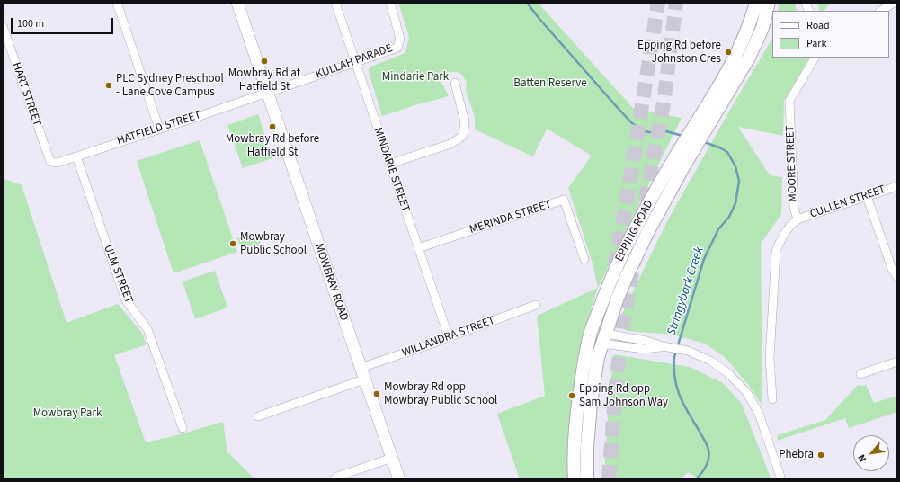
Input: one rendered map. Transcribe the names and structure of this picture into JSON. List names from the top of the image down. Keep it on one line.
{"streets":{"main road":["EPPING ROAD","MOWBRAY ROAD"],"street":["KULLAH PARADE","HART STREET","HATFIELD STREET","MOORE STREET","MINDARIE STREET","CULLEN STREET","MERINDA STREET","ULM STREET","WILLANDRA STREET"]},"crossings":[["KULLAH PARADE","HATFIELD STREET"],["KULLAH PARADE","MINDARIE STREET"],["KULLAH PARADE","MOWBRAY ROAD"],["HART STREET","HATFIELD STREET"],["HATFIELD STREET","ULM STREET"],["HATFIELD STREET","MOWBRAY ROAD"],["MOORE STREET","CULLEN STREET"],["MINDARIE STREET","MERINDA STREET"],["MINDARIE STREET","WILLANDRA STREET"],["MOWBRAY ROAD","WILLANDRA STREET"]],"water":["Stringybark Creek"],"parks":["Mindarie Park","Batten Reserve","Mowbray Park"],"places":["Epping Rd before Johnston Cres","Mowbray Rd at Hatfield St","PLC Sydney Preschool - Lane Cove Campus","Mowbray Rd before Hatfield St","Mowbray Public School","Mowbray Rd opp Mowbray Public School","Epping Rd opp Sam Johnson Way","Phebra"],"legend":["Road","Park"],"scale_bar":"100 m","north":"bottom left"}
